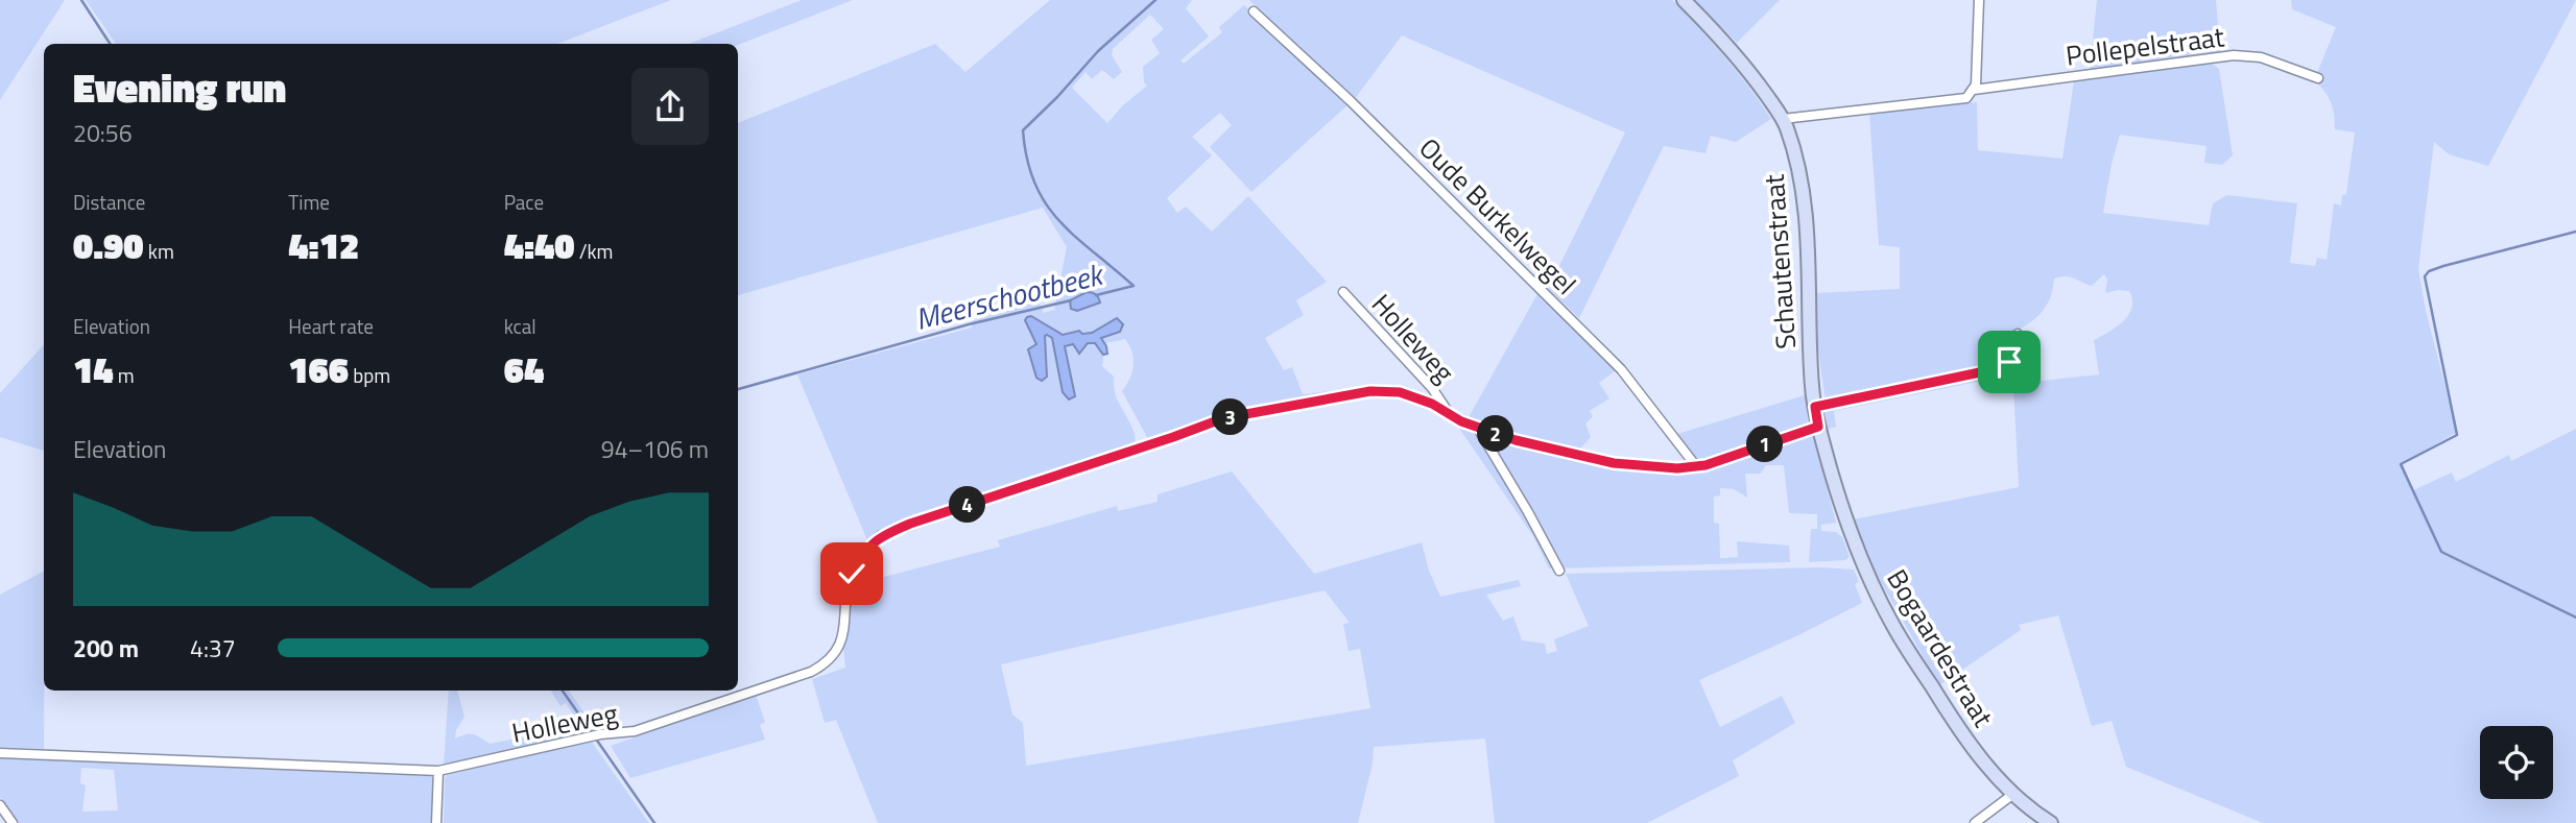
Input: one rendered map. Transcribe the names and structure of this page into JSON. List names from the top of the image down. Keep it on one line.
{"streets":{"street":["Pollepelstraat","Oude Burkelwegel","Schautenstraat","Holleweg","Bogaardestraat"]},"crossings":[["Pollepelstraat","Schautenstraat"],["Oude Burkelwegel","Holleweg"],["Schautenstraat","Holleweg"],["Schautenstraat","Bogaardestraat"],["Holleweg","Bogaardestraat"]],"water":["Meerschootbeek"],"page":{"heading":["Evening run","20:56"],"stats":[["Distance","0.90 km"],["Time","4:12"],["Pace","4:40 /km"],["Elevation","14 m"],["Heart rate","166 bpm"],["kcal","64"]],"pins":["3","2","1","4"],"chart":["Elevation","94–106 m"],"list":[{"name":"200 m","note":"4:37"}]}}
